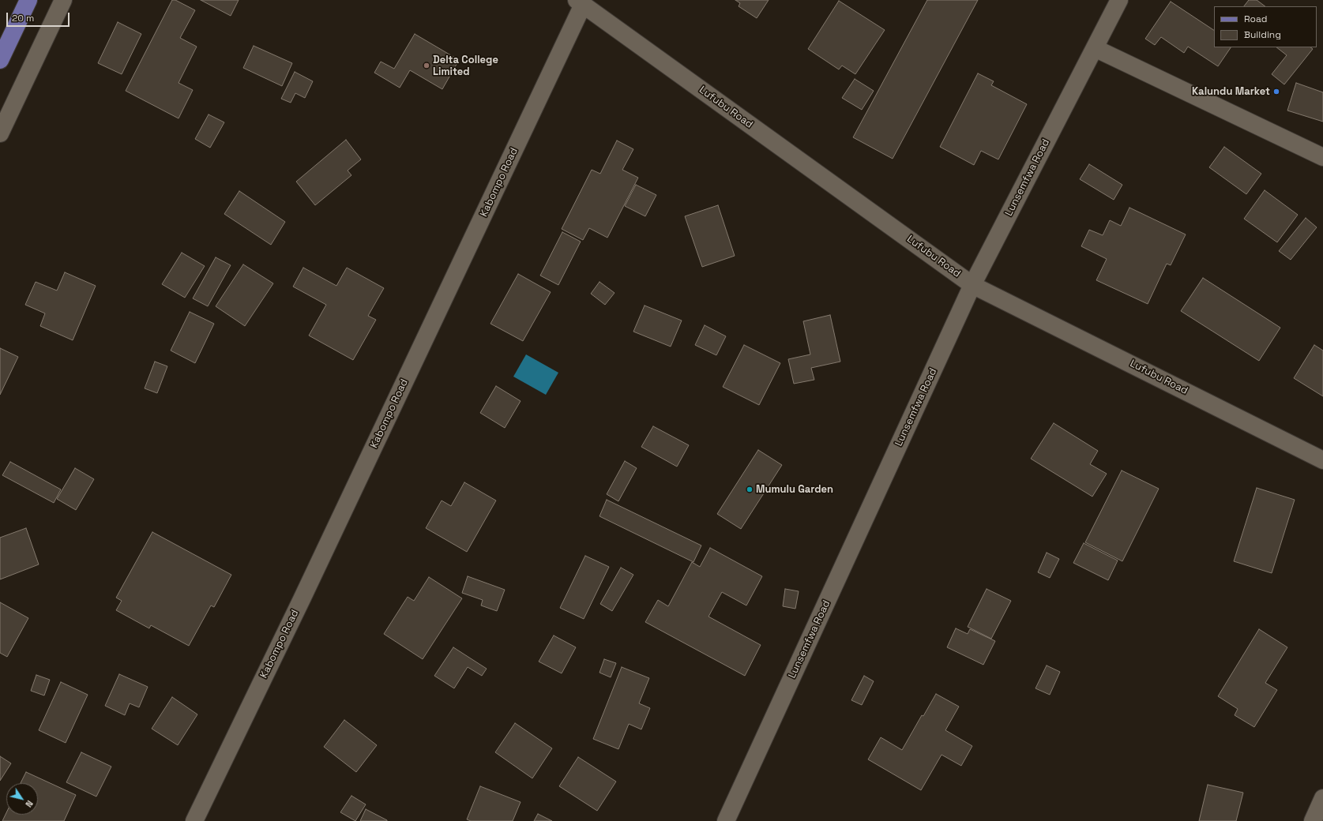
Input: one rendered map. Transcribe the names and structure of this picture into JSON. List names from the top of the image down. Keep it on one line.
{"streets":{"street":["Lufubu Road","Lunsemfwa Road","Kabompo Road"]},"crossings":[["Lufubu Road","Lunsemfwa Road"],["Lufubu Road","Kabompo Road"]],"places":["Delta College Limited","Kalundu Market","Mumulu Garden"],"legend":["Road","Building"],"scale_bar":"20 m","north":"bottom right"}
